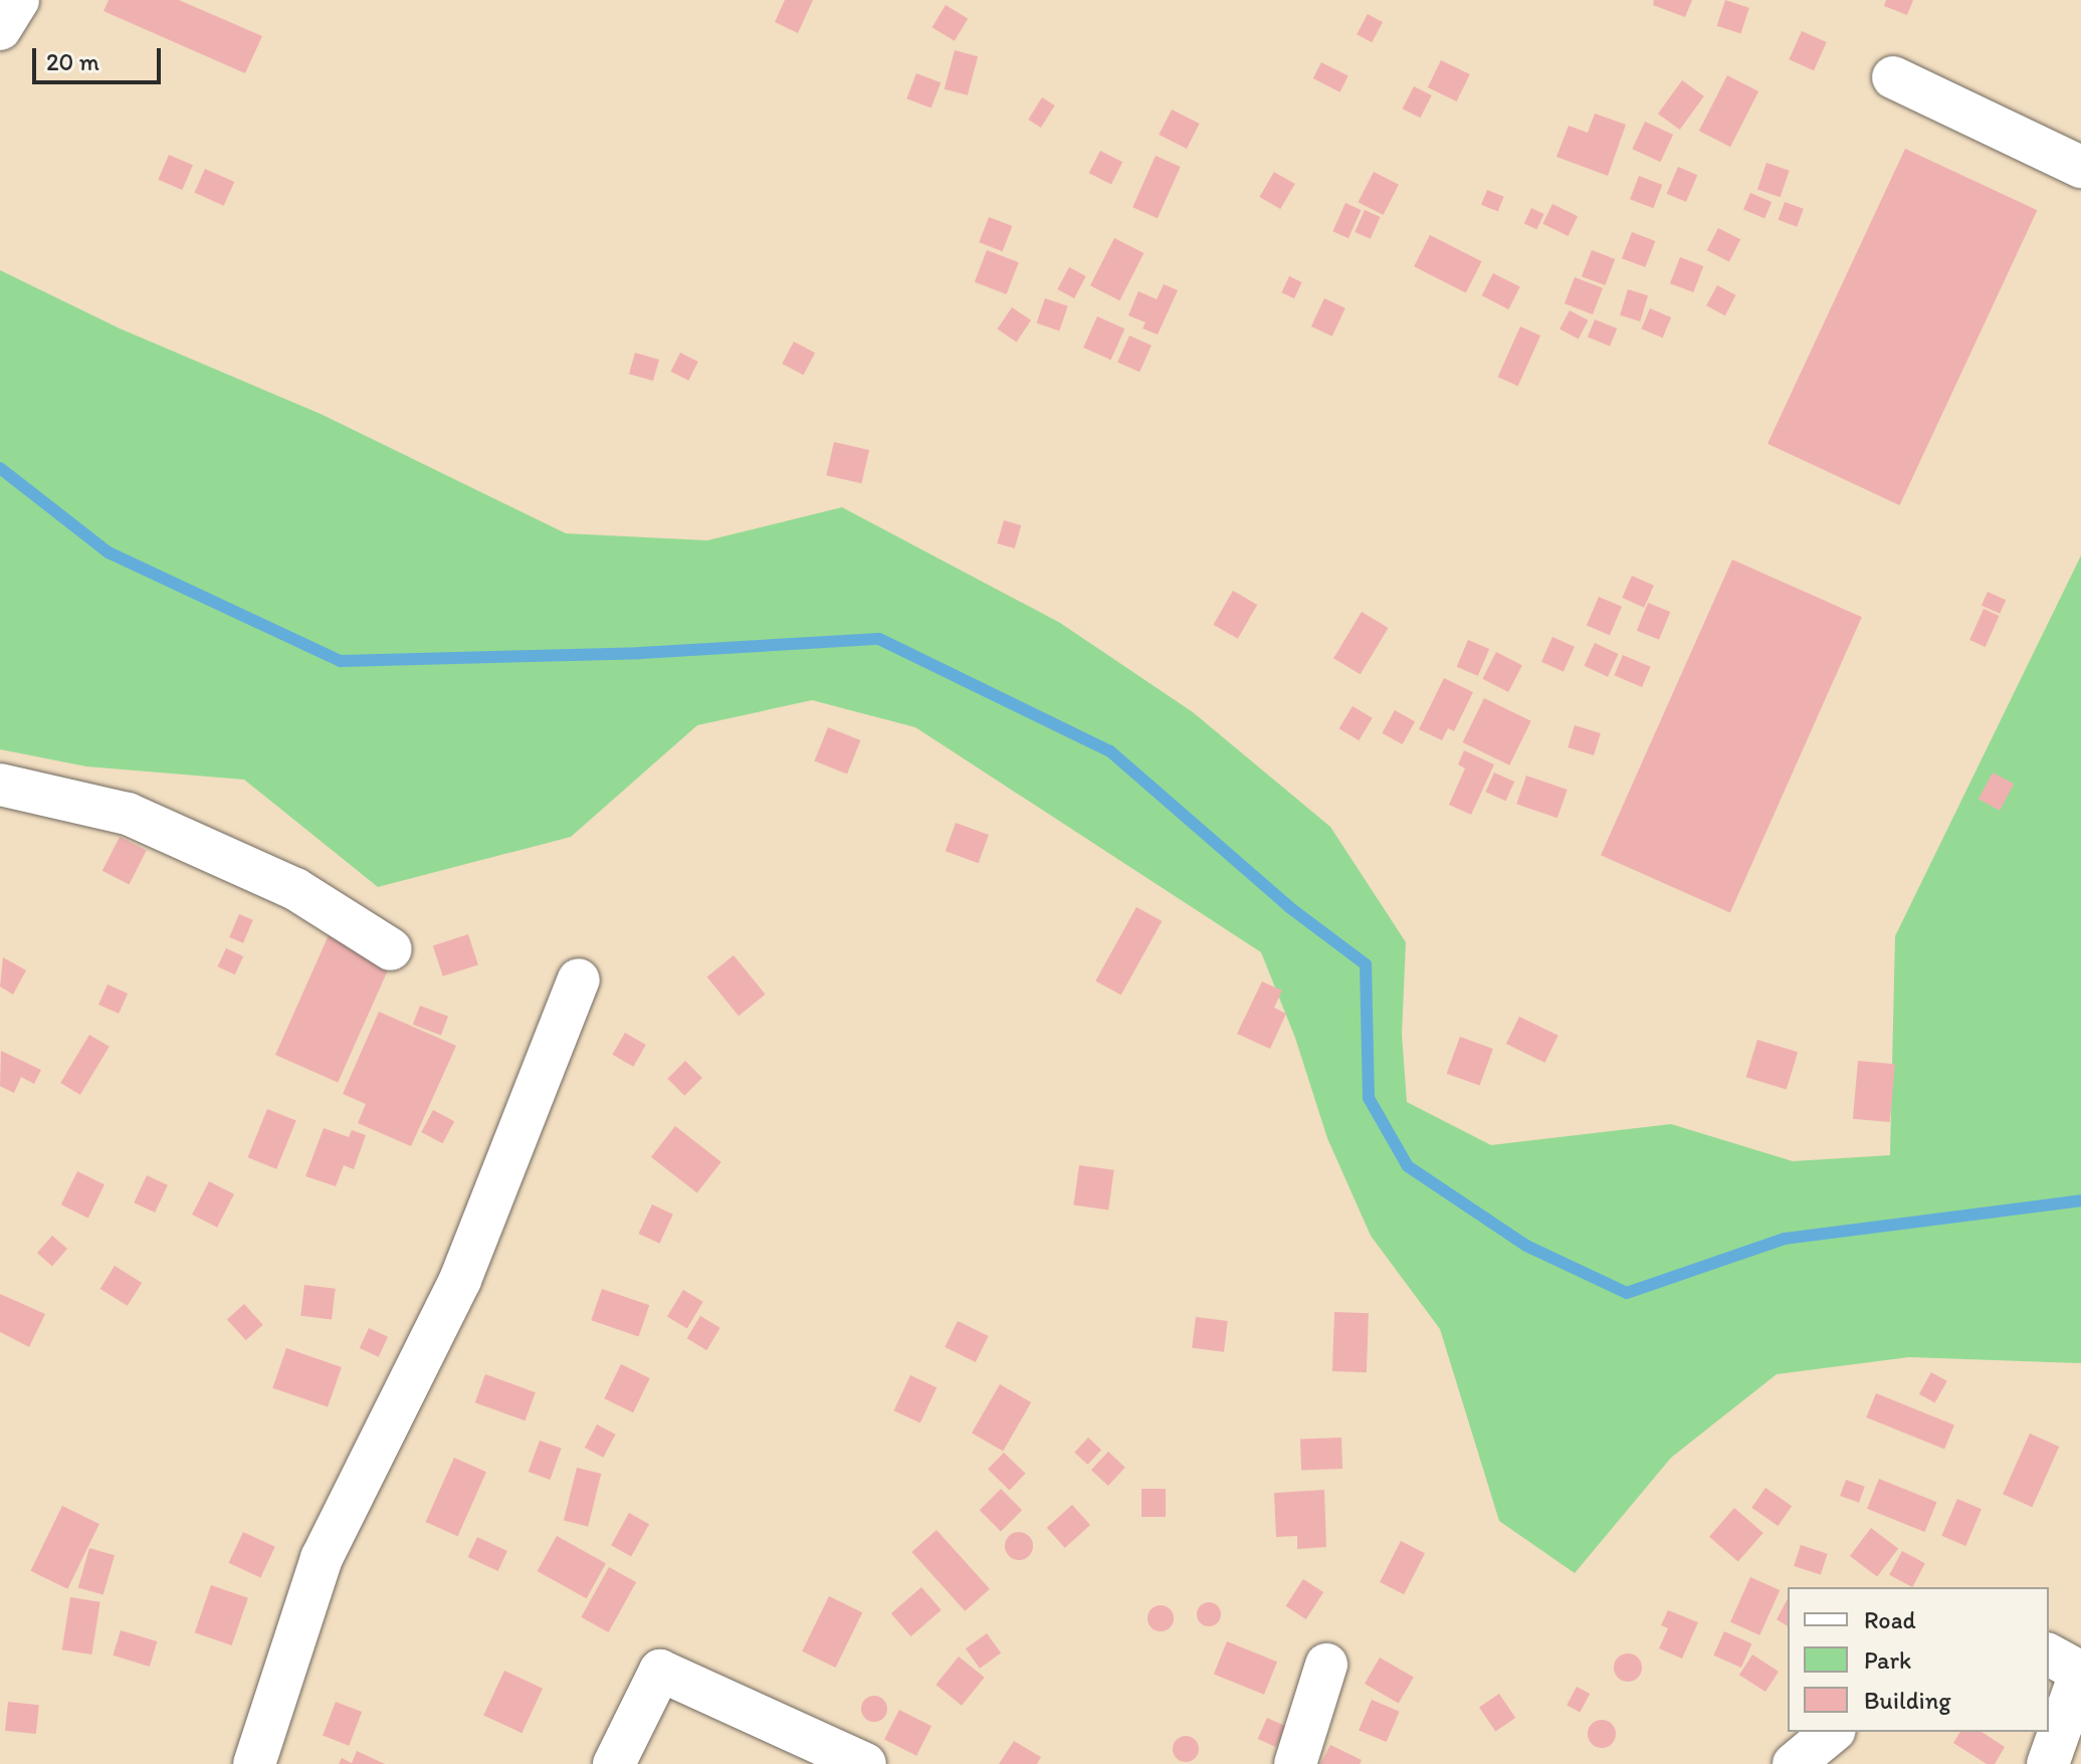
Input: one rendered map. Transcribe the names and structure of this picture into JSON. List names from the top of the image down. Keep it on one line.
{"legend":["Road","Park","Building"],"scale_bar":"20 m"}
